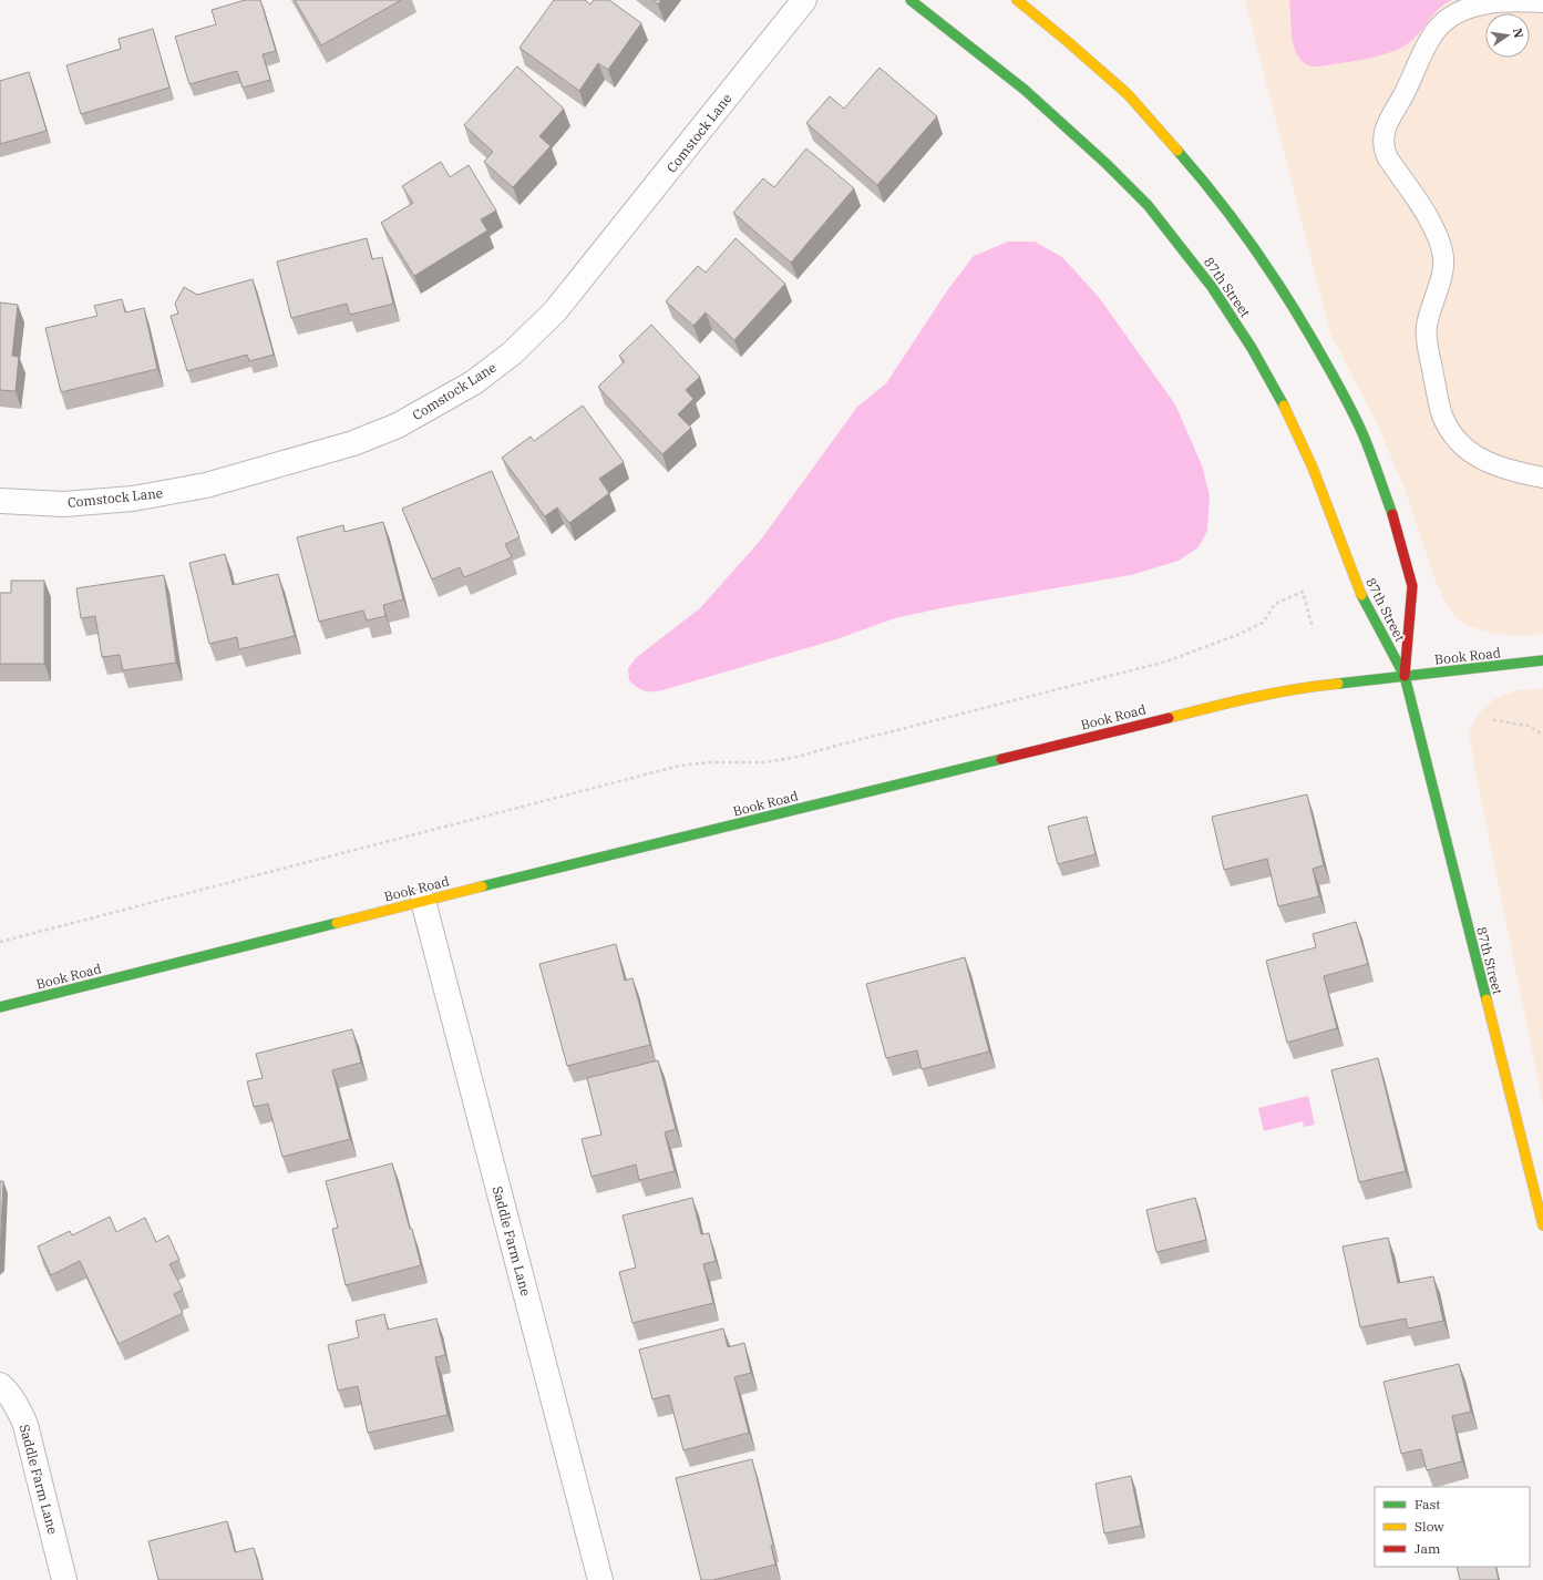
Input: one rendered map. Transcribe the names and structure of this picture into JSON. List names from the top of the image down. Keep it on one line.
{"streets":{"street":["Comstock Lane","87th Street","Book Road","Saddle Farm Lane"]},"crossings":[["87th Street","Book Road"],["Book Road","Saddle Farm Lane"]],"legend":["Fast","Slow","Jam"],"north":"right"}
